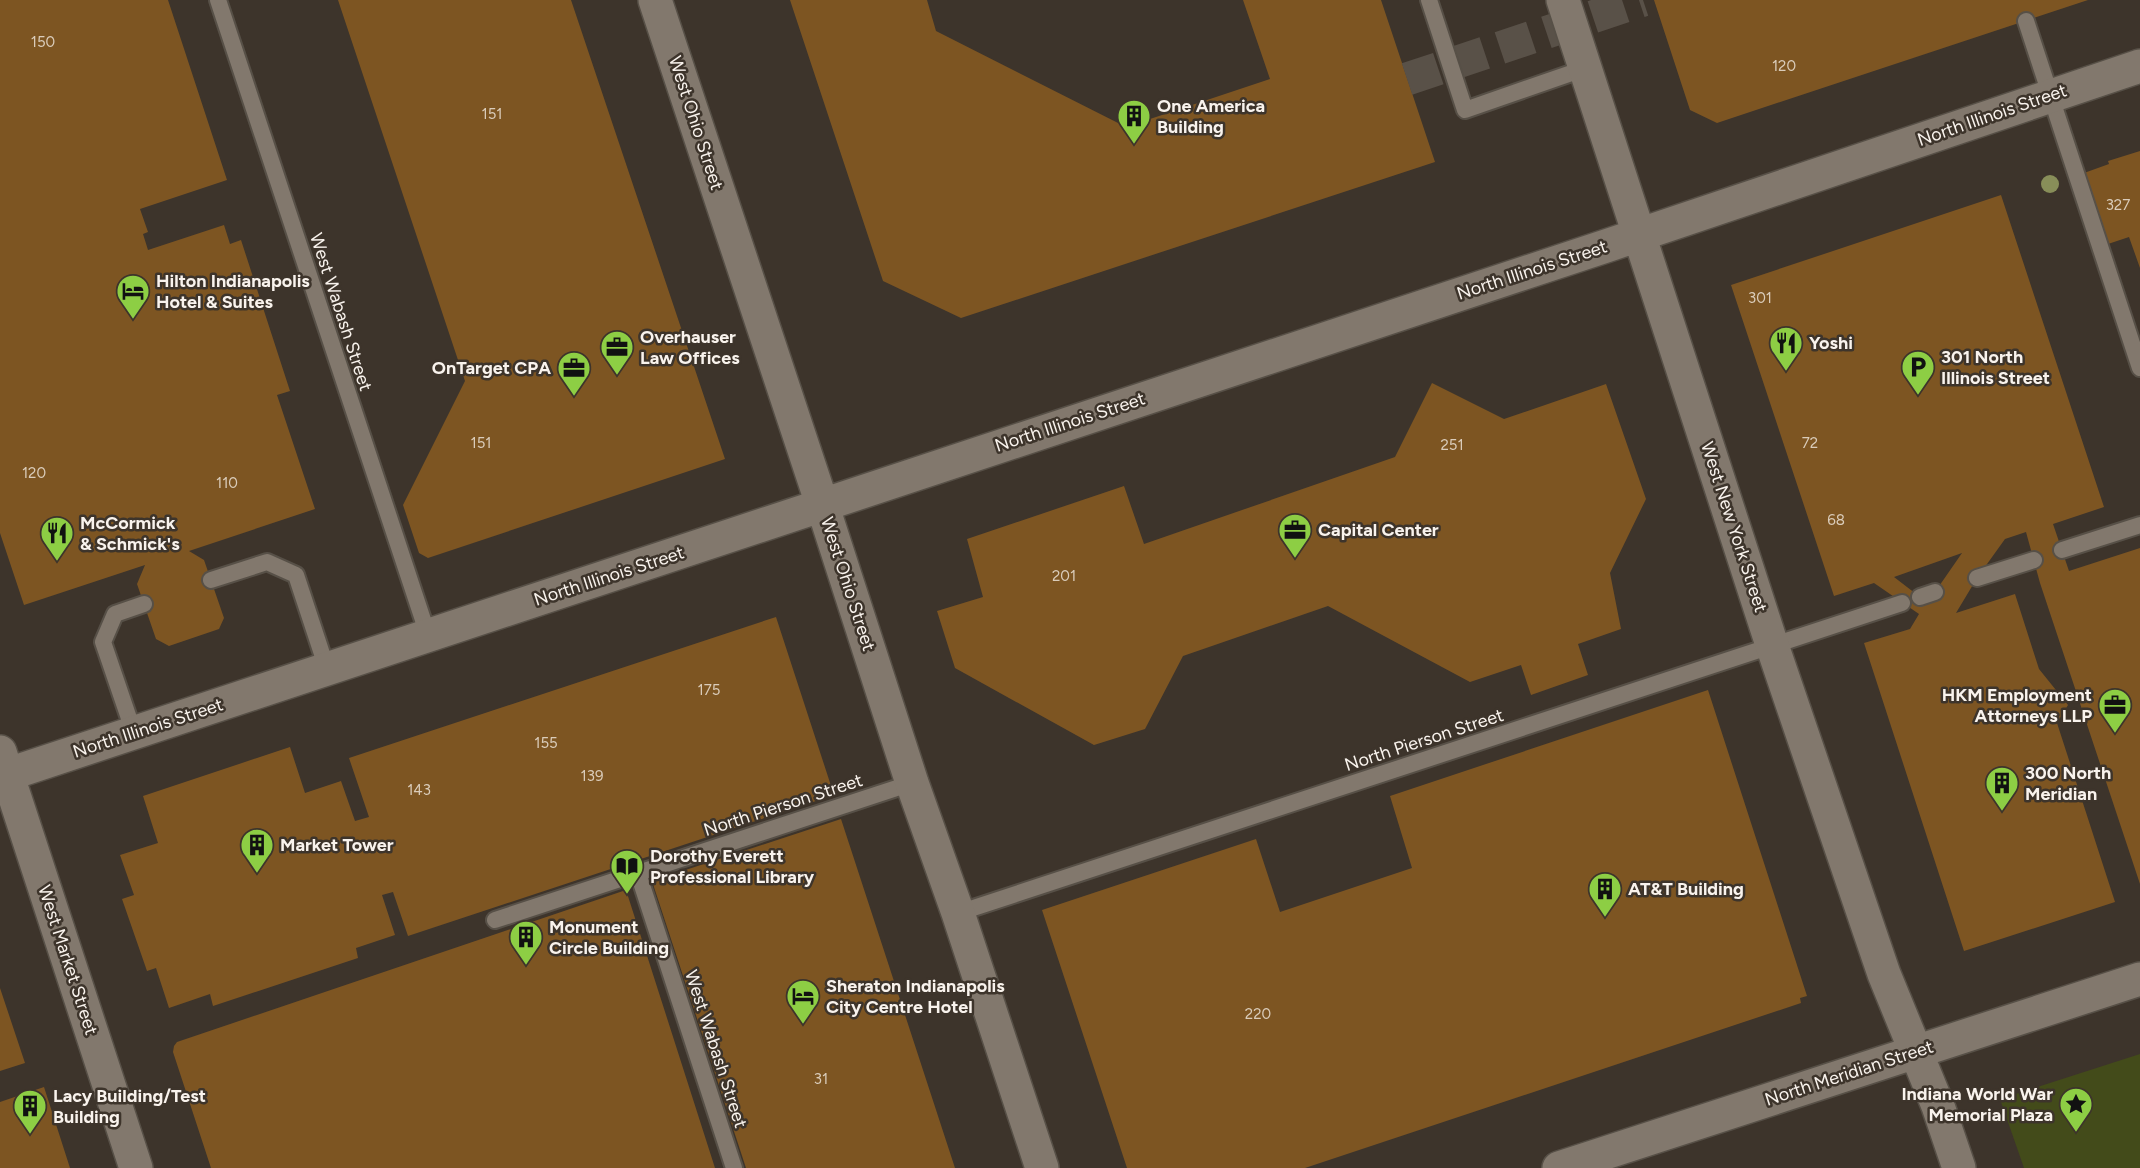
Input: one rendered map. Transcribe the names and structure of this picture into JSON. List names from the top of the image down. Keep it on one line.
{"streets":{"main road":["North Illinois Street","West Ohio Street","West New York Street","West Market Street","North Meridian Street"],"lane":["West Wabash Street","North Pierson Street"]},"crossings":[["North Illinois Street","West Ohio Street"],["North Illinois Street","West Wabash Street"],["North Illinois Street","West New York Street"],["North Illinois Street","West Market Street"],["West Ohio Street","North Pierson Street"],["West Wabash Street","North Pierson Street"],["West New York Street","North Pierson Street"],["West New York Street","North Meridian Street"]],"places":{"building":["One America Building","300 North Meridian","Market Tower","AT&T Building","Monument Circle Building","Lacy Building/Test Building"],"hotel":["Hilton Indianapolis Hotel & Suites","Sheraton Indianapolis City Centre Hotel"],"restaurant":["Yoshi","McCormick & Schmick's"],"office":["Overhauser Law Offices","OnTarget CPA","Capital Center","HKM Employment Attorneys LLP"],"parking":["301 North Illinois Street"],"library":["Dorothy Everett Professional Library"],"place":["Indiana World War Memorial Plaza"]},"house_numbers":["150","120","151","327","301","151","72","251","120","110","68","201","175","155","139","143","220","31"]}
